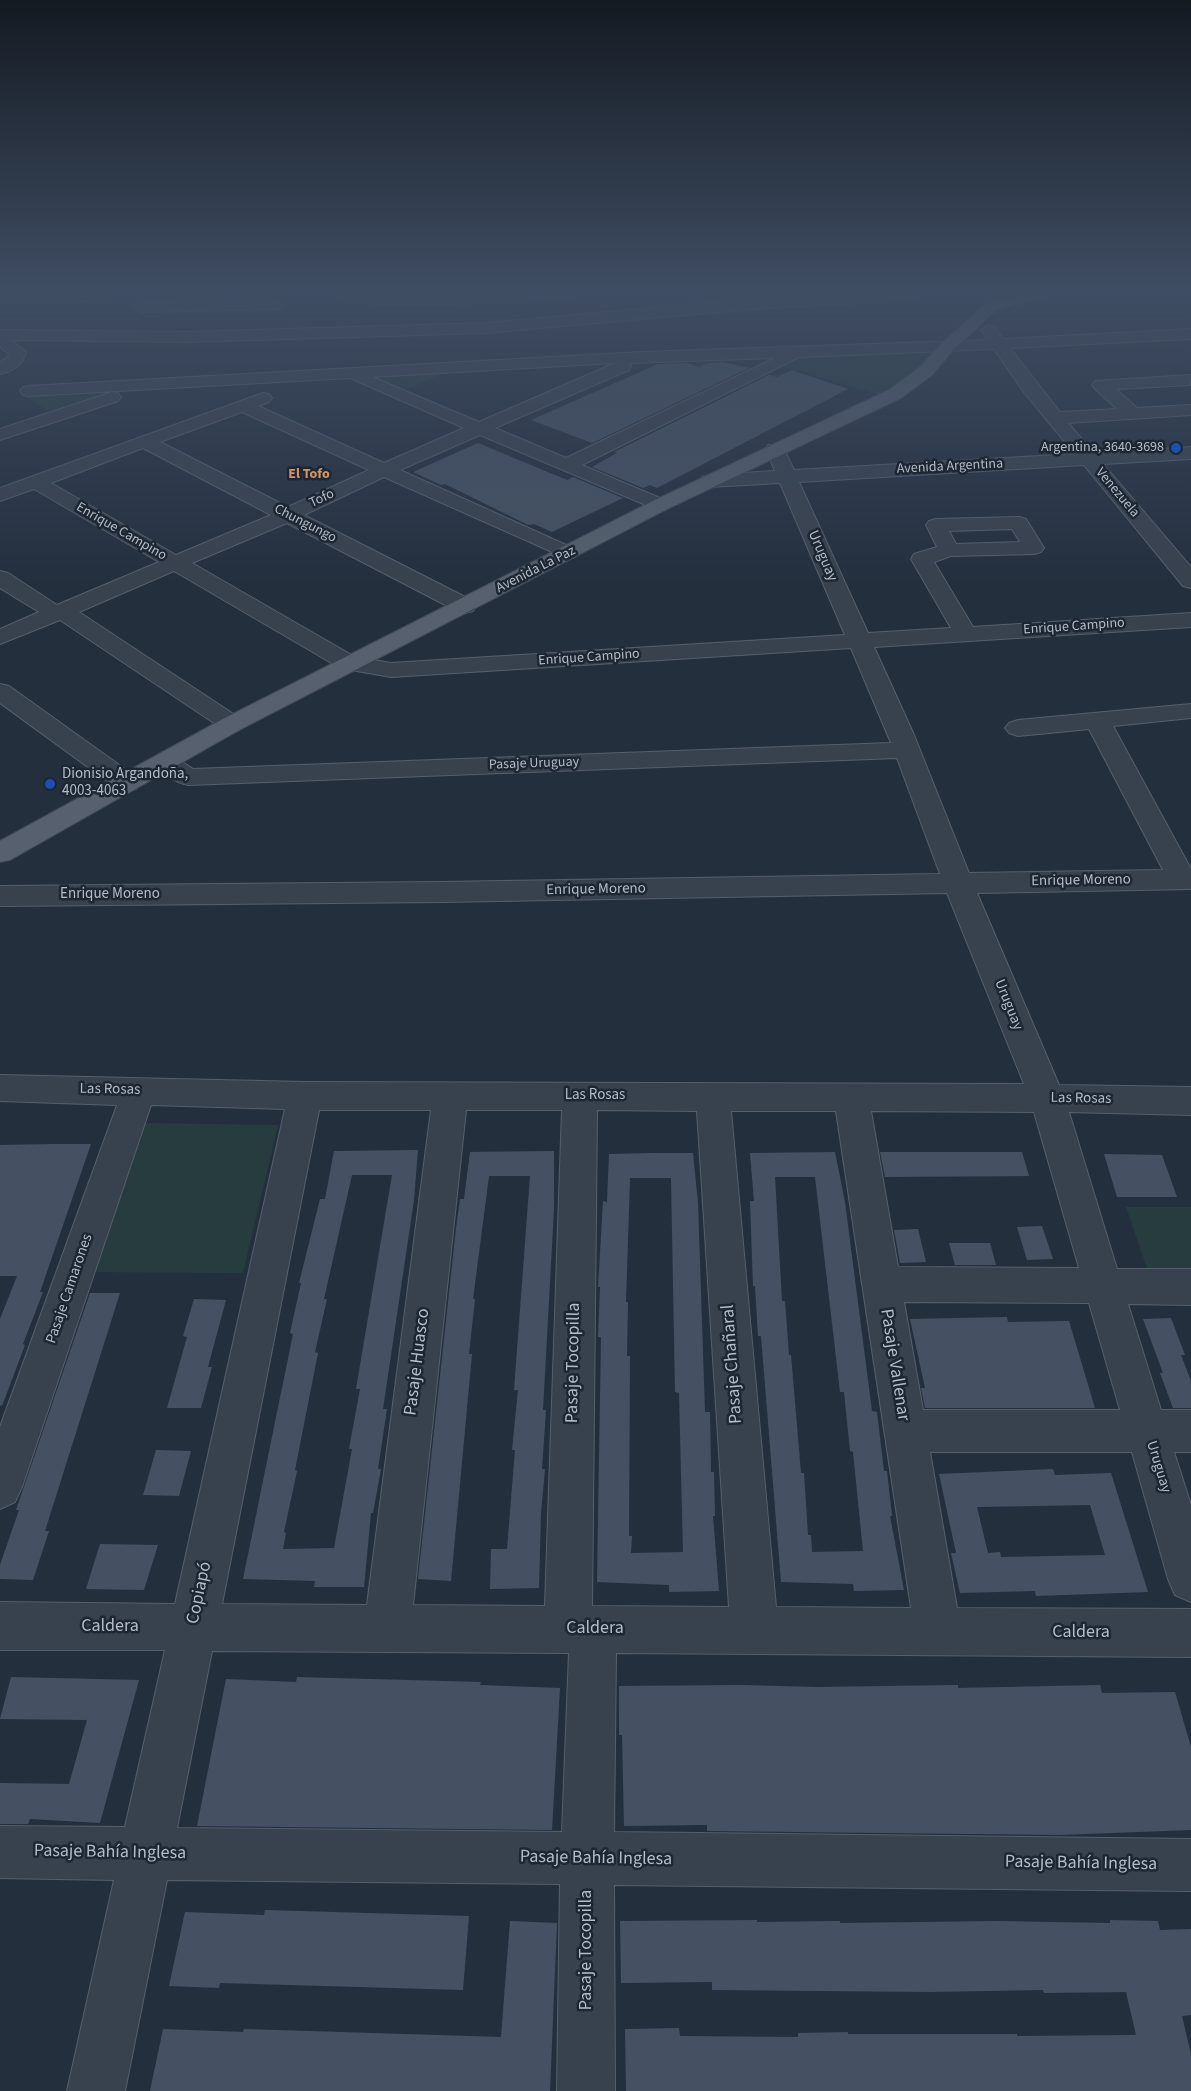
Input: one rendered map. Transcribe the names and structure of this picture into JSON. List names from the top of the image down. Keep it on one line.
{"streets":{"main road":["Avenida La Paz"],"street":["Avenida Argentina","Venezuela","Tofo","Chungungo","Enrique Campino","Uruguay","Pasaje Uruguay","Enrique Moreno","Las Rosas","Pasaje Camarones","Pasaje Huasco","Pasaje Tocopilla","Pasaje Chañaral","Pasaje Vallenar","Copiapó","Caldera","Pasaje Bahía Inglesa"]},"crossings":[["Avenida Argentina","Venezuela"],["Avenida Argentina","Uruguay"],["Avenida Argentina","Avenida La Paz"],["Tofo","Chungungo"],["Tofo","Enrique Campino"],["Chungungo","Avenida La Paz"],["Enrique Campino","Uruguay"],["Enrique Campino","Avenida La Paz"],["Uruguay","Avenida La Paz"],["Uruguay","Pasaje Uruguay"],["Uruguay","Enrique Moreno"],["Uruguay","Las Rosas"],["Avenida La Paz","Pasaje Uruguay"],["Las Rosas","Pasaje Camarones"],["Las Rosas","Pasaje Huasco"],["Las Rosas","Pasaje Tocopilla"],["Las Rosas","Pasaje Chañaral"],["Las Rosas","Pasaje Vallenar"],["Las Rosas","Copiapó"],["Pasaje Huasco","Caldera"],["Pasaje Tocopilla","Caldera"],["Pasaje Tocopilla","Pasaje Bahía Inglesa"],["Pasaje Chañaral","Caldera"],["Pasaje Vallenar","Caldera"],["Copiapó","Caldera"],["Copiapó","Pasaje Bahía Inglesa"]],"districts":["El Tofo"],"places":["Argentina, 3640-3698","Dionisio Argandoña, 4003-4063"]}
